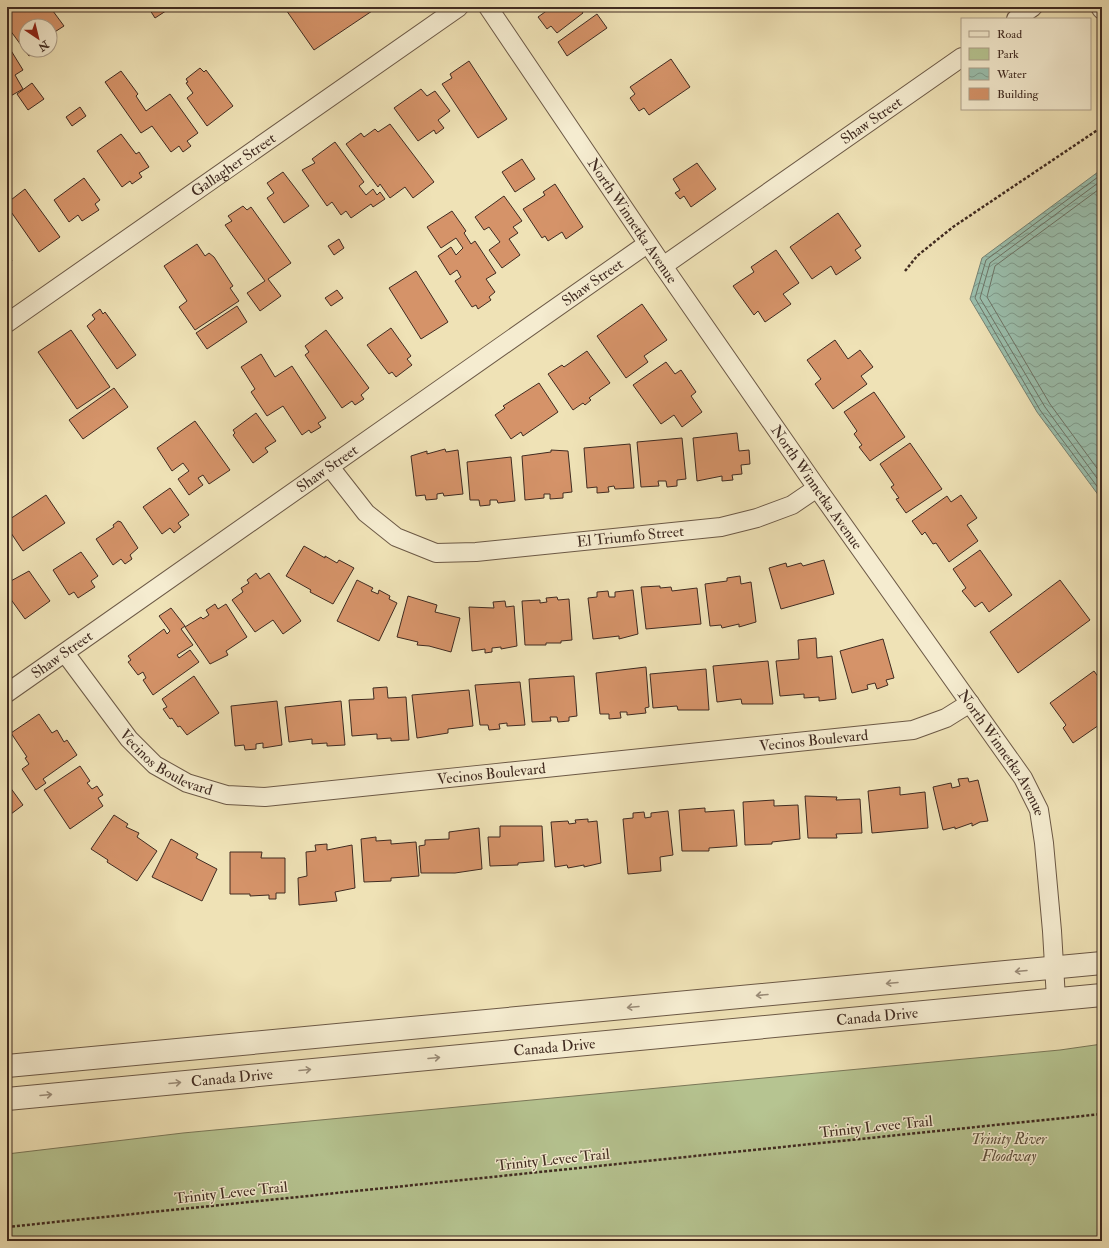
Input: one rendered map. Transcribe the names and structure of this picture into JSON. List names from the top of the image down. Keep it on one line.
{"streets":{"street":["Shaw Street","Gallagher Street","North Winnetka Avenue","El Triumfo Street","Vecinos Boulevard","Canada Drive"],"path":["Trinity Levee Trail"]},"crossings":[["Shaw Street","North Winnetka Avenue"],["Shaw Street","El Triumfo Street"],["Shaw Street","Vecinos Boulevard"],["North Winnetka Avenue","El Triumfo Street"],["North Winnetka Avenue","Vecinos Boulevard"],["North Winnetka Avenue","Canada Drive"]],"parks":["Trinity River Floodway"],"legend":["Road","Park","Water","Building"],"north":"bottom right"}
